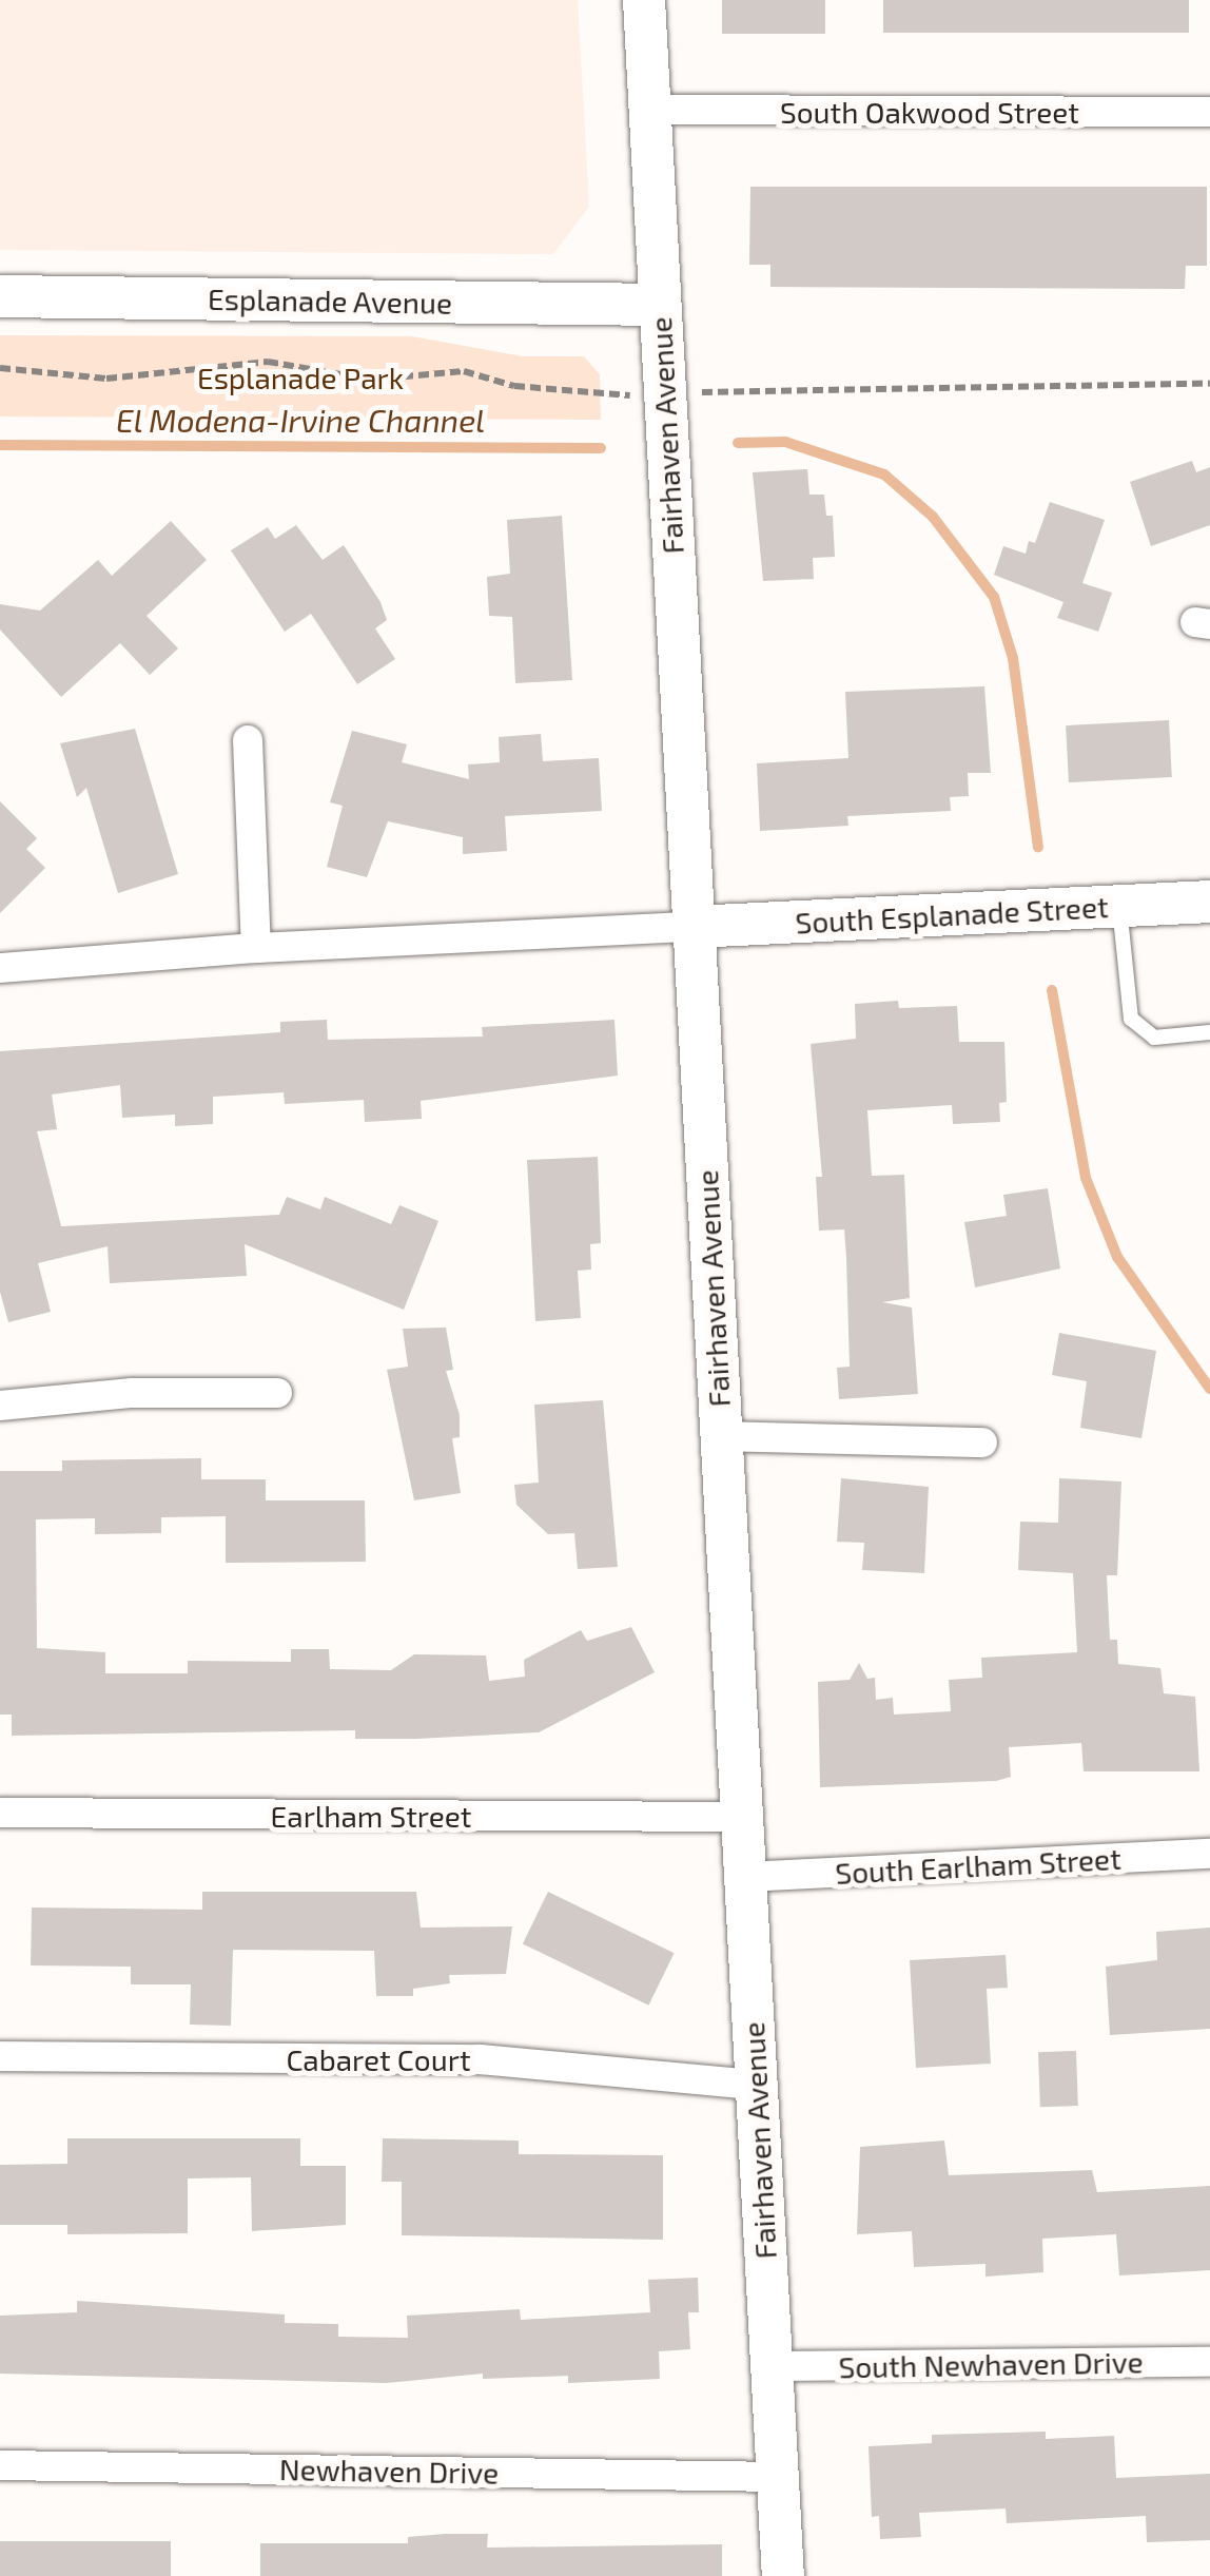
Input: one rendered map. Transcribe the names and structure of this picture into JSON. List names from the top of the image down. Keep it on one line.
{"streets":{"main road":["Esplanade Avenue","Fairhaven Avenue","South Esplanade Street"],"street":["South Oakwood Street","Earlham Street","South Earlham Street","Cabaret Court","South Newhaven Drive","Newhaven Drive"]},"crossings":[["South Oakwood Street","Fairhaven Avenue"],["Esplanade Avenue","Fairhaven Avenue"],["Fairhaven Avenue","South Esplanade Street"],["Fairhaven Avenue","Earlham Street"],["Fairhaven Avenue","South Earlham Street"],["Fairhaven Avenue","Cabaret Court"],["Fairhaven Avenue","South Newhaven Drive"],["Fairhaven Avenue","Newhaven Drive"]],"water":["El Modena-Irvine Channel"],"parks":["Esplanade Park"]}
